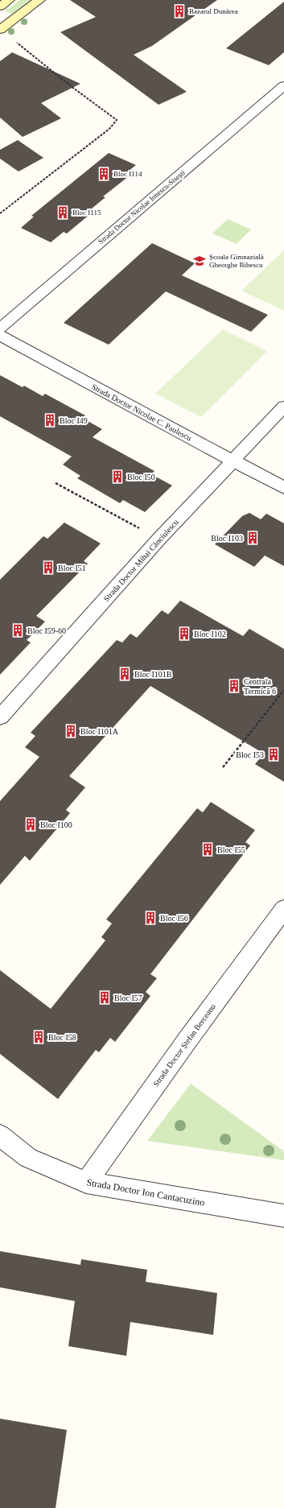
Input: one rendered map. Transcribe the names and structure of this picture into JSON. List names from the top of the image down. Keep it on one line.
{"streets":{"street":["Strada Doctor Nicolae Ionescu-Sisești","Strada Doctor Nicolae C. Paulescu","Strada Doctor Mihai Cănciulescu","Strada Doctor Ștefan Berceanu","Strada Doctor Ion Cantacuzino"]},"crossings":[["Strada Doctor Nicolae C. Paulescu","Strada Doctor Mihai Cănciulescu"],["Strada Doctor Ștefan Berceanu","Strada Doctor Ion Cantacuzino"]],"places":{"building":["Bazarul Dunărea","Bloc I114","Bloc I115","Bloc I49","Bloc I50","Bloc I103","Bloc I51","Bloc I59-60","Bloc I102","Bloc I101B","Centrala Termică 6","Bloc I101A","Bloc I53","Bloc I100","Bloc I55","Bloc I56","Bloc I57","Bloc I58"],"school or university":["Școala Gimnazială Gheorghe Bibescu"]}}
